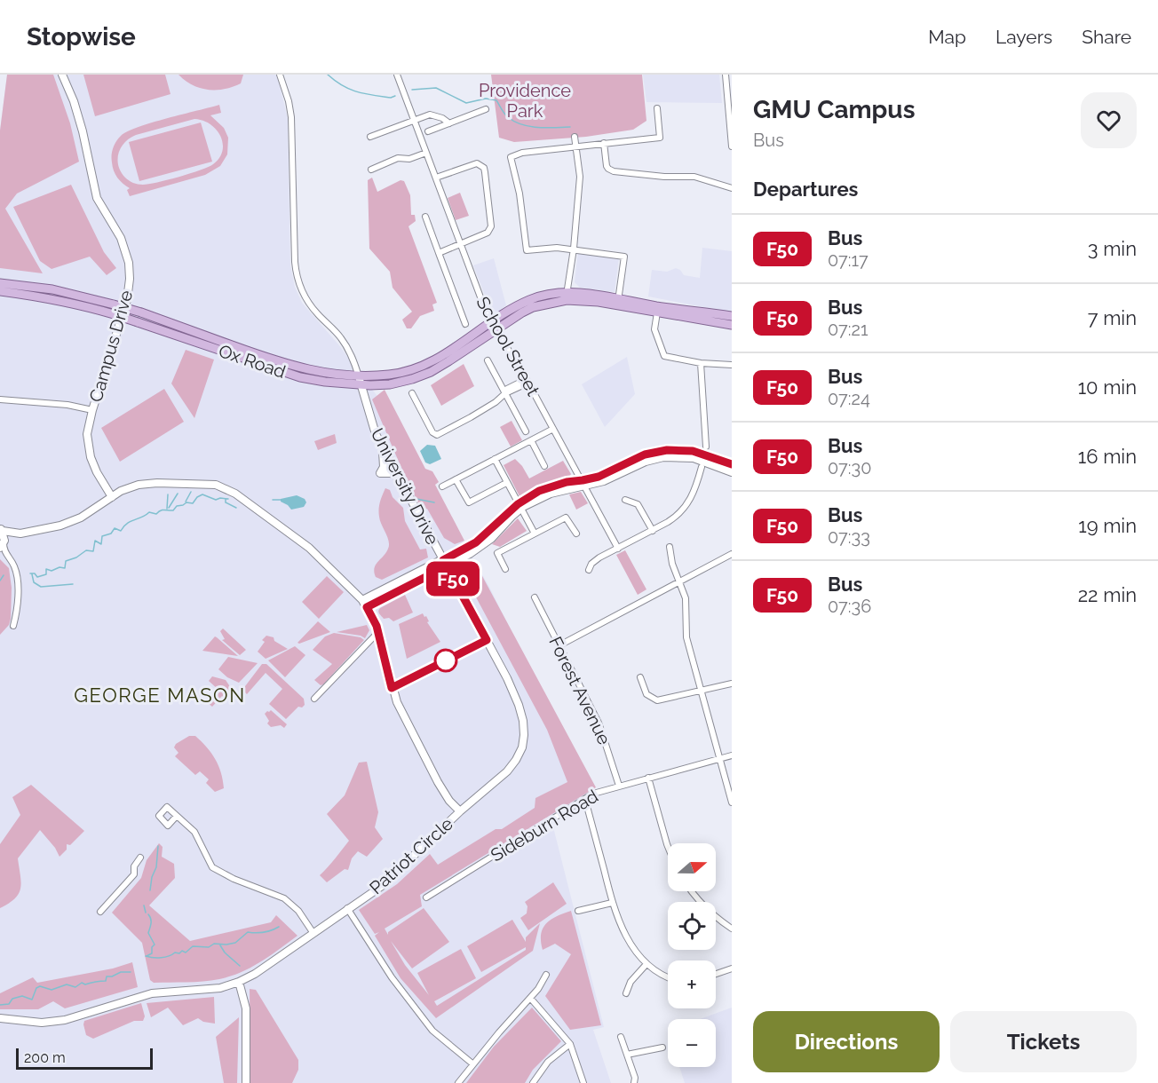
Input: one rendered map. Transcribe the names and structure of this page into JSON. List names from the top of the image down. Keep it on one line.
{"streets":{"main road":["Ox Road"],"street":["Campus Drive","School Street","University Drive","Forest Avenue","Sideburn Road","Patriot Circle"]},"crossings":[["Campus Drive","Patriot Circle"],["School Street","Ox Road"],["Ox Road","University Drive"],["University Drive","Patriot Circle"],["Forest Avenue","Sideburn Road"]],"districts":["GEORGE MASON"],"parks":["Providence Park"],"lines":["bus line F50"],"scale_bar":"200 m","north":"right","page":{"header":"Stopwise","nav":["Map","Layers","Share"],"on_map":"F50","heading":[["GMU Campus","Bus"],"Departures"],"list":[{"mark":"F50","name":"Bus","note":"07:17","value":"3 min"},{"mark":"F50","name":"Bus","note":"07:21","value":"7 min"},{"mark":"F50","name":"Bus","note":"07:24","value":"10 min"},{"mark":"F50","name":"Bus","note":"07:30","value":"16 min"},{"mark":"F50","name":"Bus","note":"07:33","value":"19 min"},{"mark":"F50","name":"Bus","note":"07:36","value":"22 min"}],"map_buttons":["+","−"],"buttons":["Directions","Tickets"],"scale":"200 m"}}
